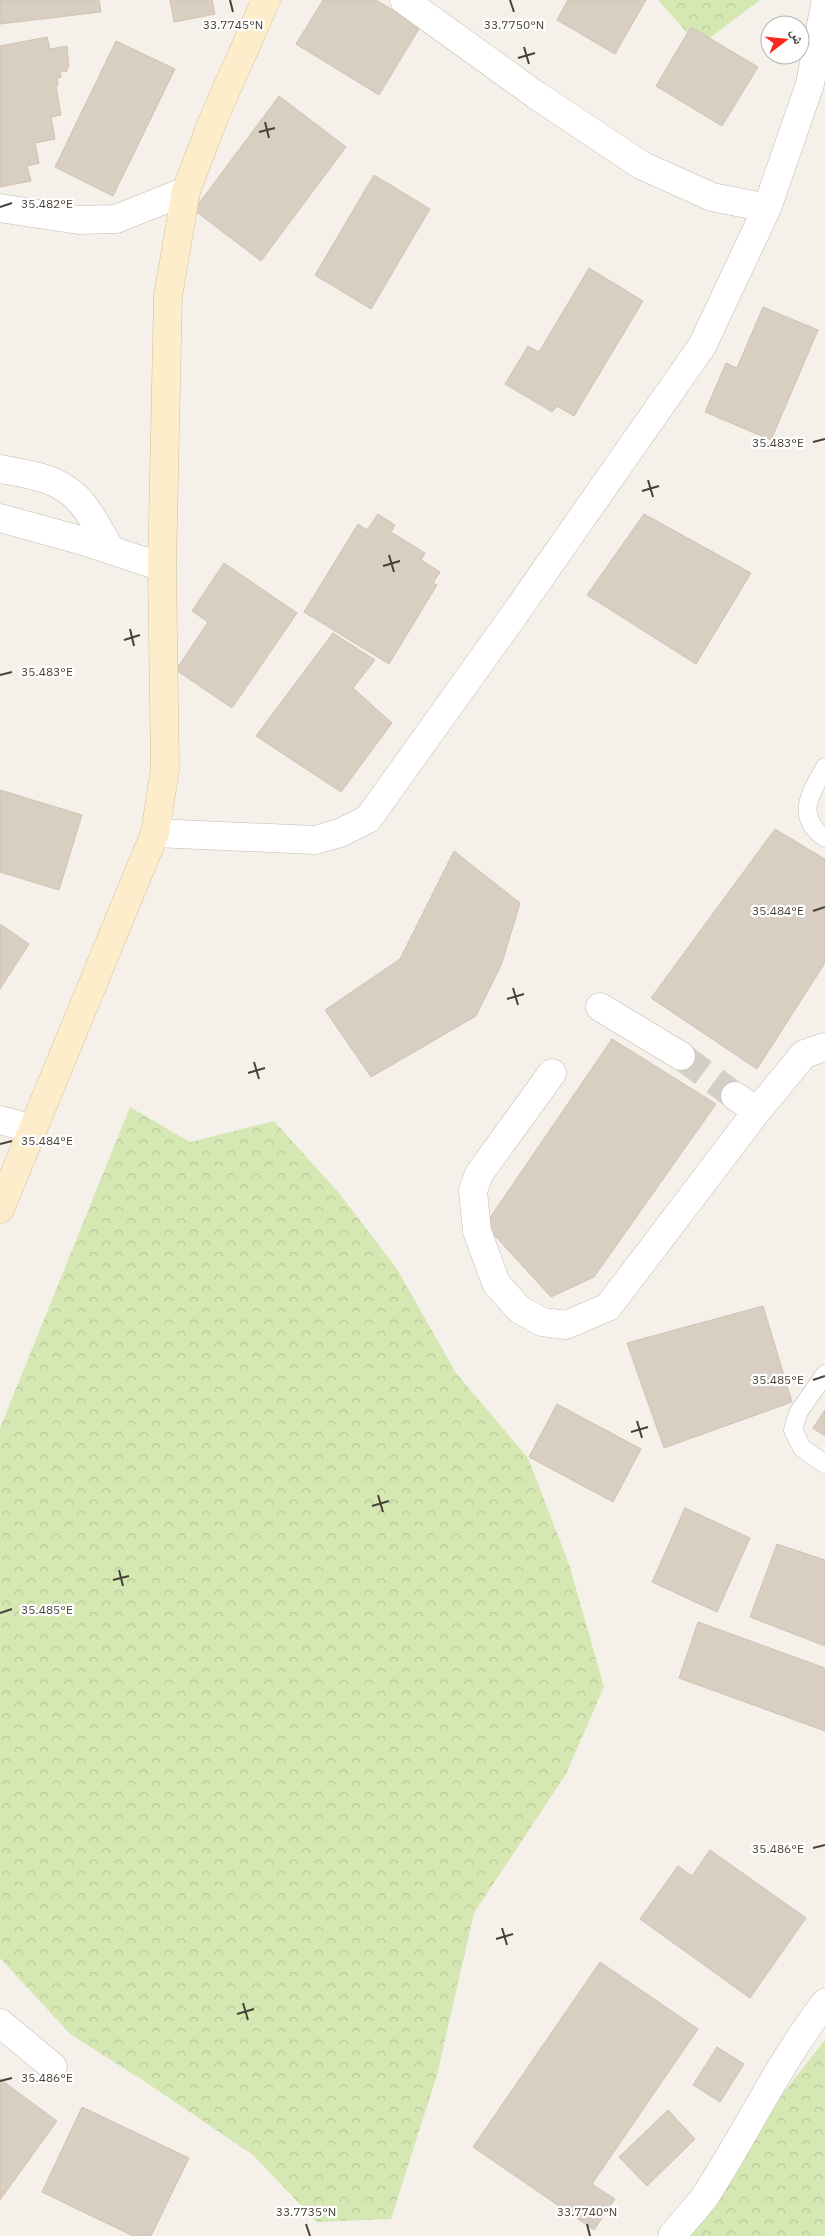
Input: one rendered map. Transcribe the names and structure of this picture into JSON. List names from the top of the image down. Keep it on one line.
{"north":"right","coordinates":["33.7745°N","33.7750°N","35.482°E","35.483°E","35.484°E","35.485°E","35.486°E","33.7735°N","33.7740°N"]}
